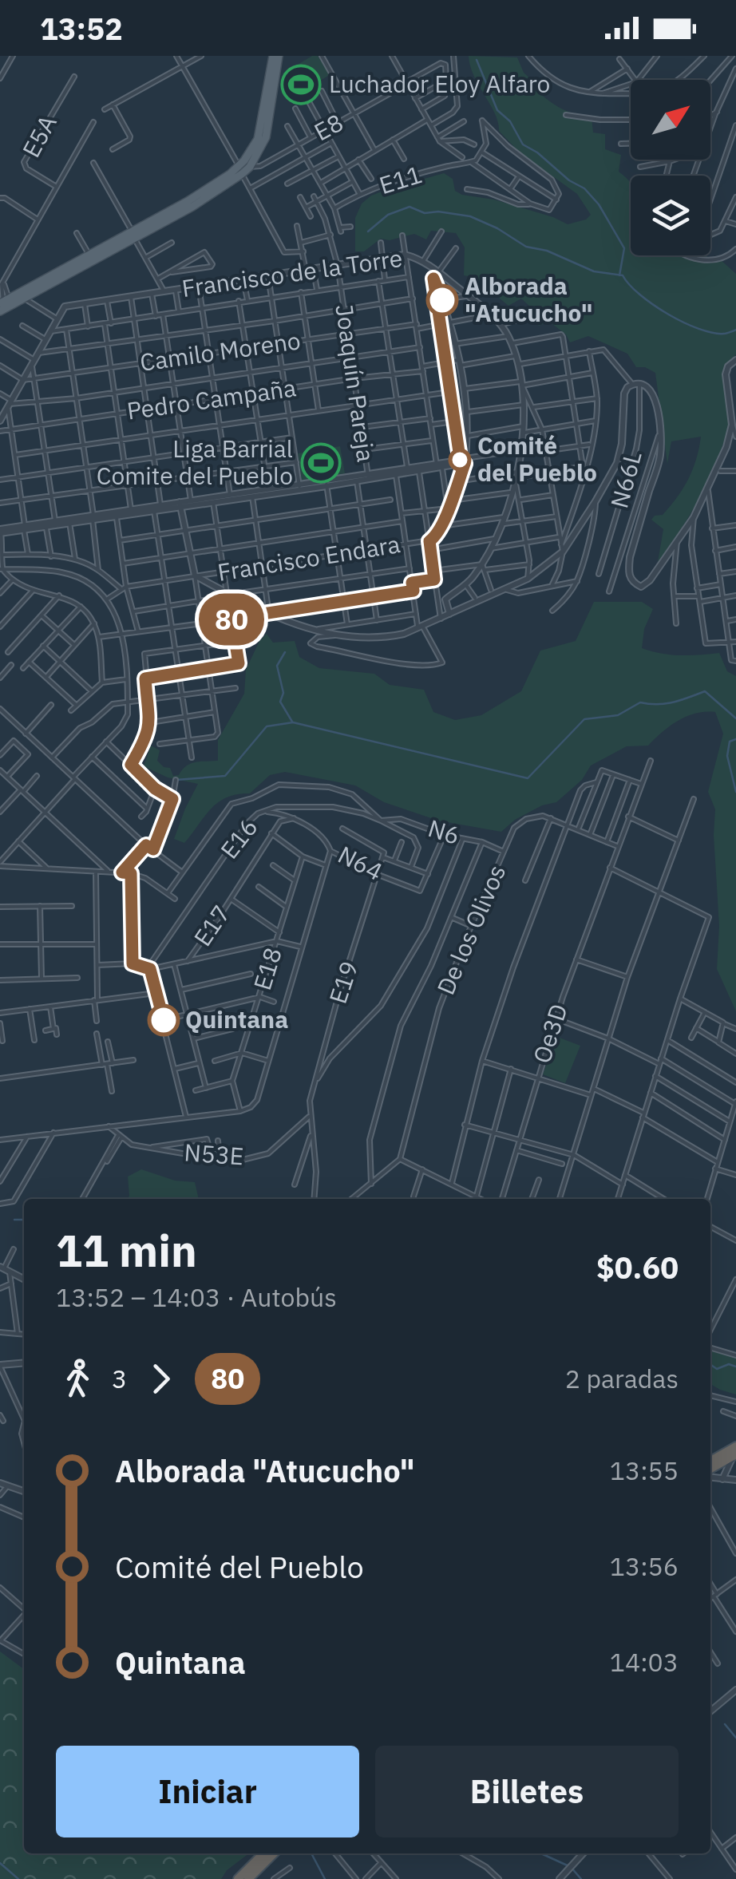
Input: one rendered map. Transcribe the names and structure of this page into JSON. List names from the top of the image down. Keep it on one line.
{"streets":{"street":["E8","E5A","E11","Francisco de la Torre","Camilo Moreno","Joaquín Pareja","Pedro Campaña","N66L","Francisco Endara","N6","E16","N64","E17","De los Olivos","E18","E19","Oe3D","N53E"]},"crossings":[["Francisco de la Torre","Camilo Moreno"],["Francisco de la Torre","Joaquín Pareja"],["Francisco de la Torre","Pedro Campaña"],["Camilo Moreno","Joaquín Pareja"],["Camilo Moreno","Francisco Endara"],["Joaquín Pareja","Pedro Campaña"],["Pedro Campaña","Francisco Endara"],["N6","E16"],["N6","De los Olivos"],["E16","N64"],["N64","E17"],["N64","E19"],["E19","N53E"]],"places":{"sports":["Luchador Eloy Alfaro","Liga Barrial Comite del Pueblo"],"other":["Alborada \"Atucucho\"","Comité del Pueblo","Quintana"]},"lines":["bus line 80"],"north":"top right","page":{"status":"13:52","on_map":"80","heading":["11 min","13:52 – 14:03 · Autobús","$0.60"],"legs":["3","80","2 paradas"],"list":[{"name":"Alborada \"Atucucho\"","value":"13:55"},{"name":"Comité del Pueblo","value":"13:56"},{"name":"Quintana","value":"14:03"}],"buttons":["Iniciar","Billetes"]}}
